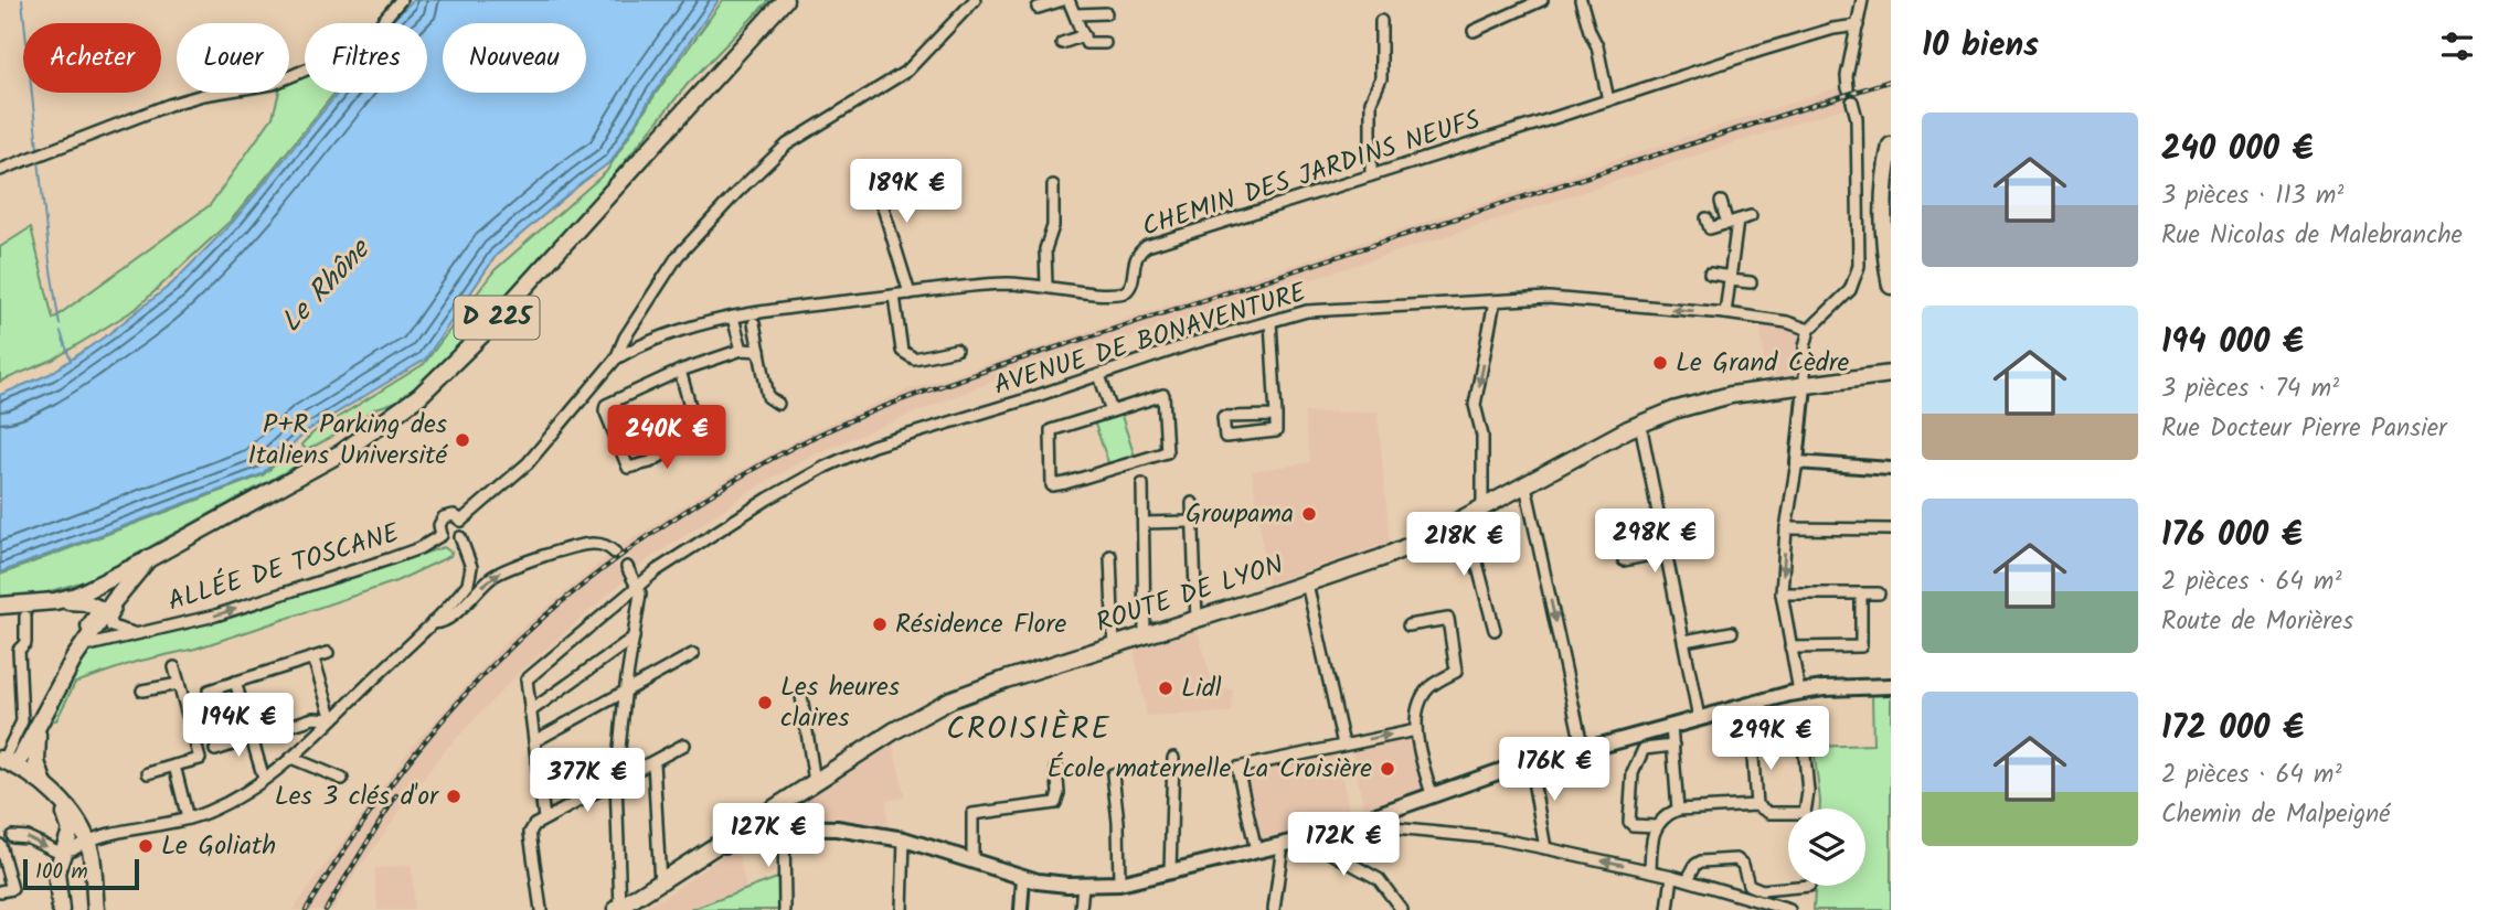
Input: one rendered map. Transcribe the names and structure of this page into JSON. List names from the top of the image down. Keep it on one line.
{"streets":{"main road":["D 225","ROUTE DE LYON"],"street":["CHEMIN DES JARDINS NEUFS","AVENUE DE BONAVENTURE","ALLÉE DE TOSCANE"]},"districts":["CROISIÈRE"],"water":["Le Rhône"],"places":["Le Grand Cèdre","P+R Parking des Italiens Université","Groupama","Résidence Flore","Lidl","Les heures claires","École maternelle La Croisière","Les 3 clés d'or","Le Goliath"],"scale_bar":"100 m","page":{"heading":"10 biens","chip":["Acheter","Louer","Filtres","Nouveau"],"list":[{"name":"240 000 €","note":"3 pièces · 113 m² · Rue Nicolas de Malebranche"},{"name":"194 000 €","note":"3 pièces · 74 m² · Rue Docteur Pierre Pansier"},{"name":"176 000 €","note":"2 pièces · 64 m² · Route de Morières"},{"name":"172 000 €","note":"2 pièces · 64 m² · Chemin de Malpeigné"}],"price":["189K €","240K €","298K €","218K €","194K €","299K €","176K €","377K €","127K €","172K €"],"scale":"100 m"}}
